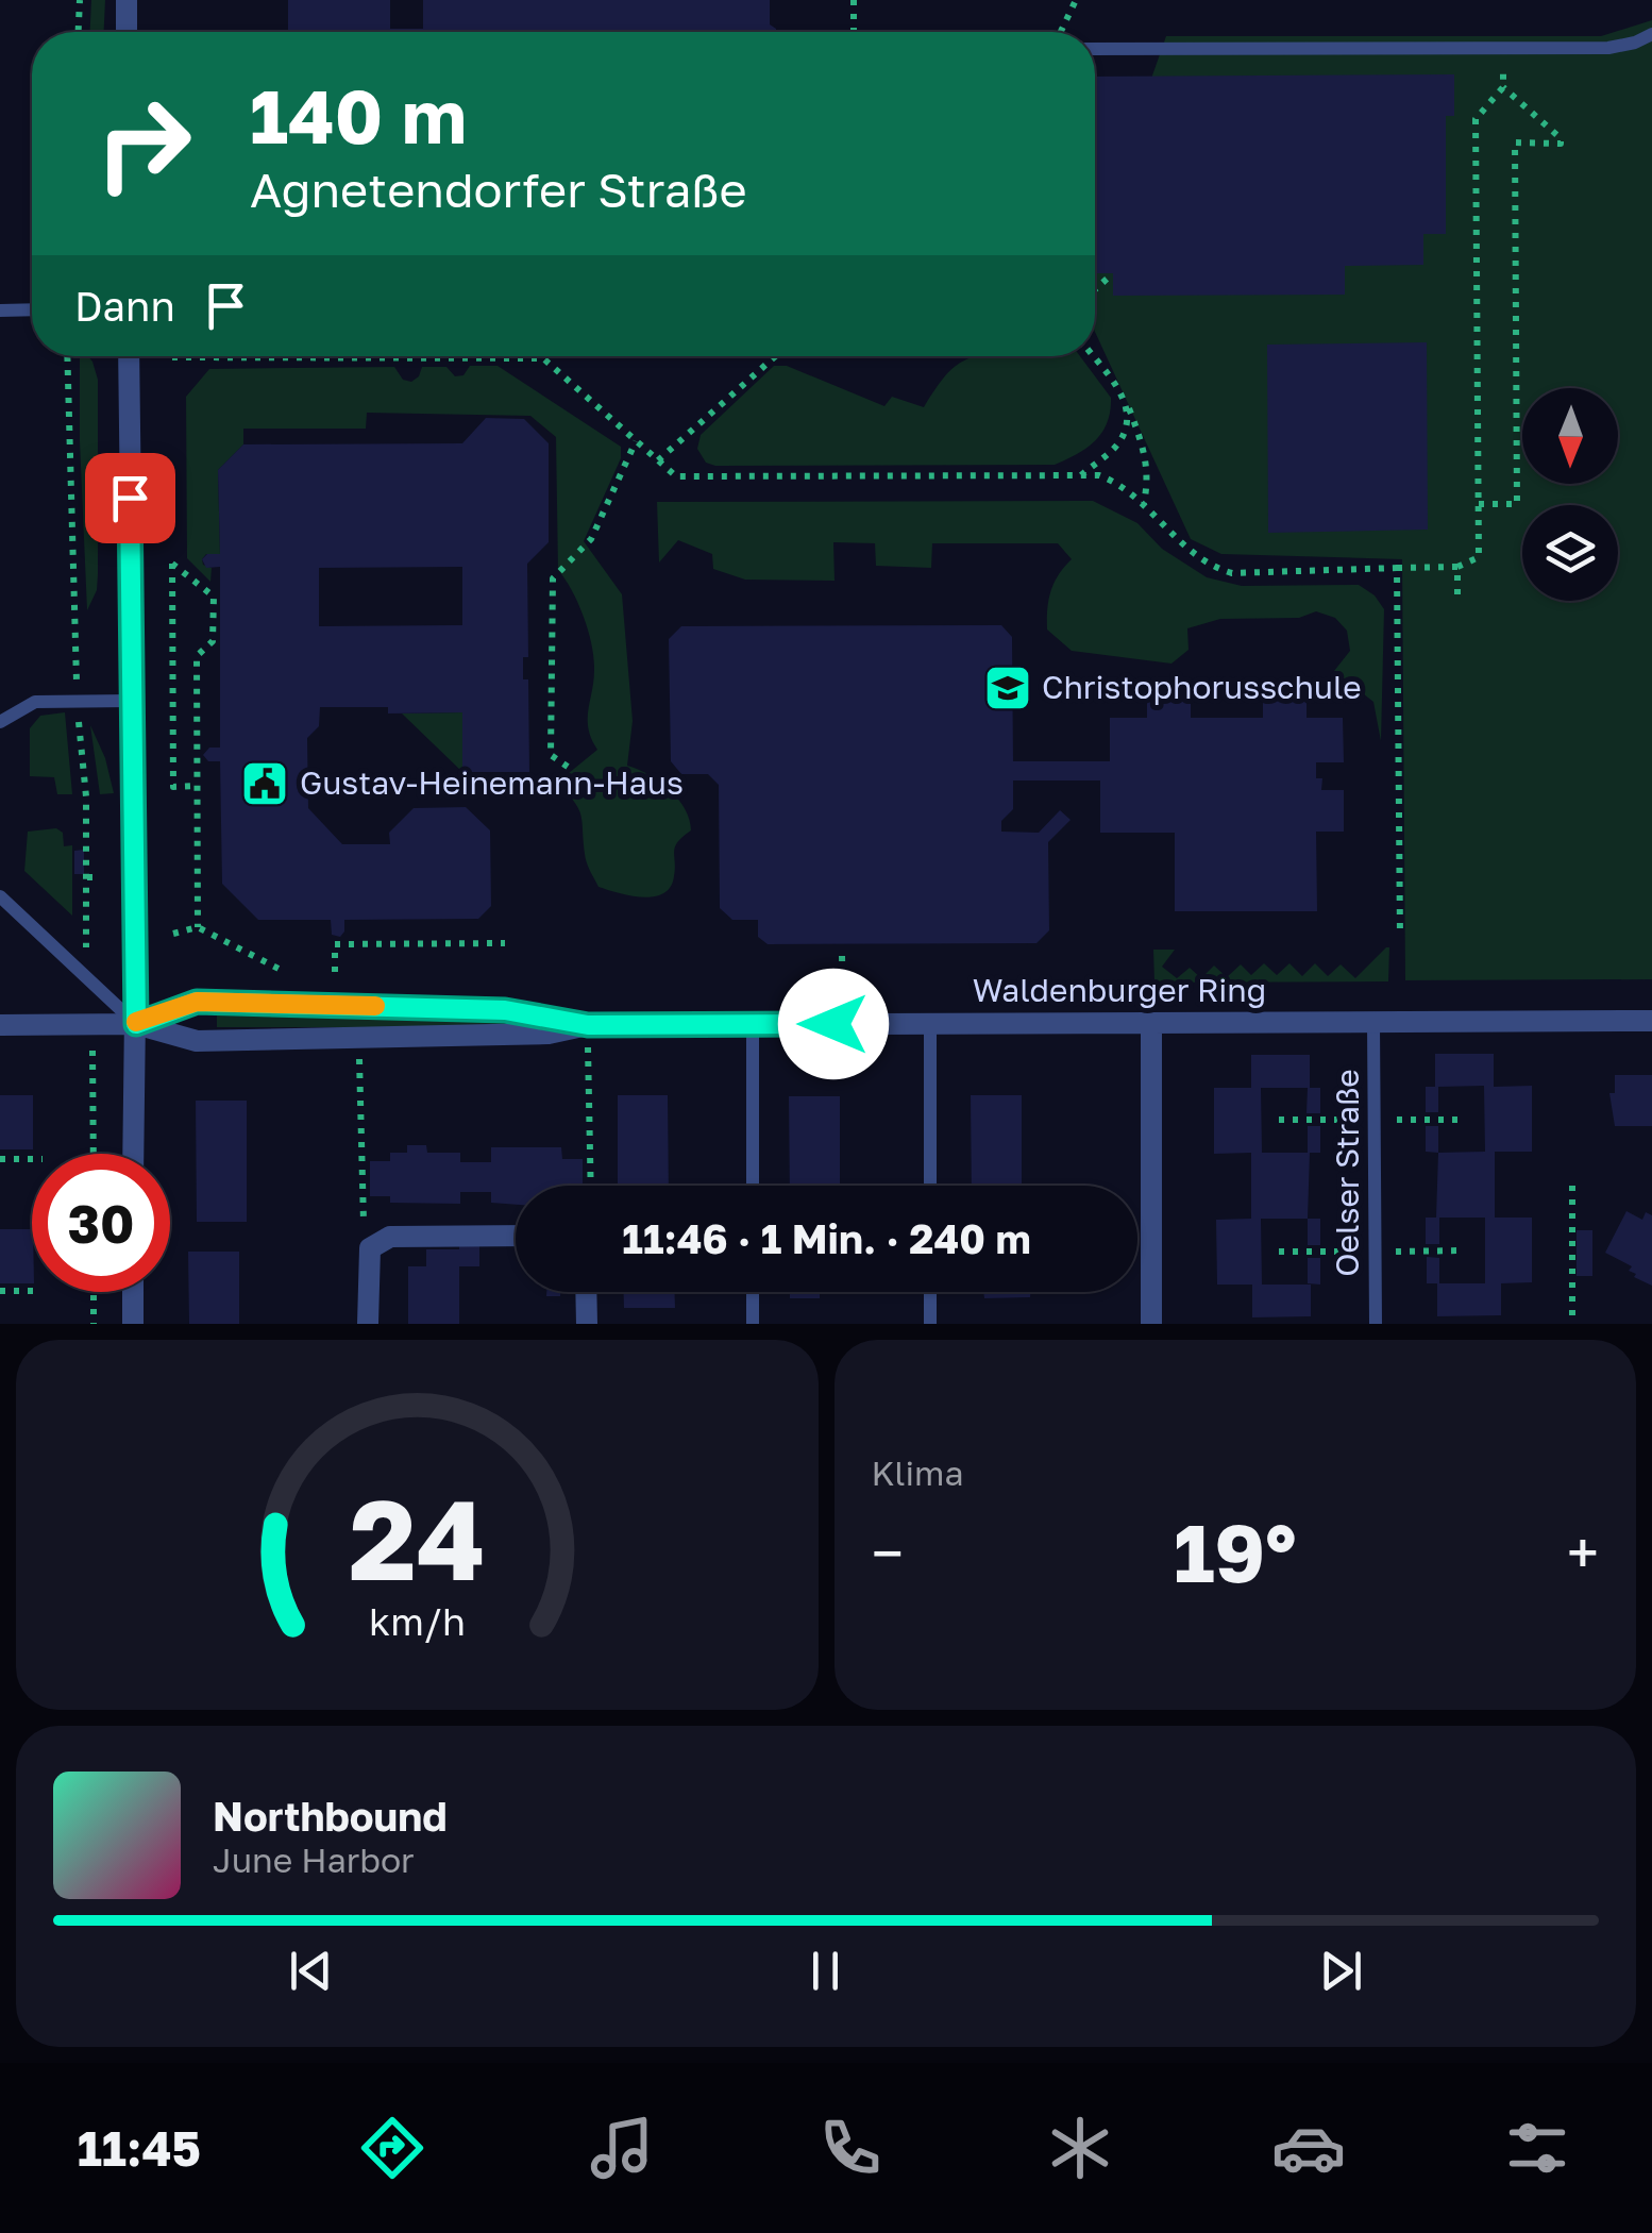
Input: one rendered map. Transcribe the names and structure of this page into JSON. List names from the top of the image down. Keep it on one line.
{"streets":{"street":["Waldenburger Ring"],"lane":["Oelser Straße"]},"crossings":[["Waldenburger Ring","Oelser Straße"]],"places":{"school or university":["Christophorusschule"],"public building":["Gustav-Heinemann-Haus"]},"north":"bottom","page":{"turn":["140 m","Agnetendorfer Straße"],"then":"Dann","limit":"30","trip":"11:46 · 1 Min. · 240 m","tile":"Klima","heat":["−","19°","+"],"song":["Northbound","June Harbor"],"tabs":"11:45","gauge":["24","km/h"]}}
